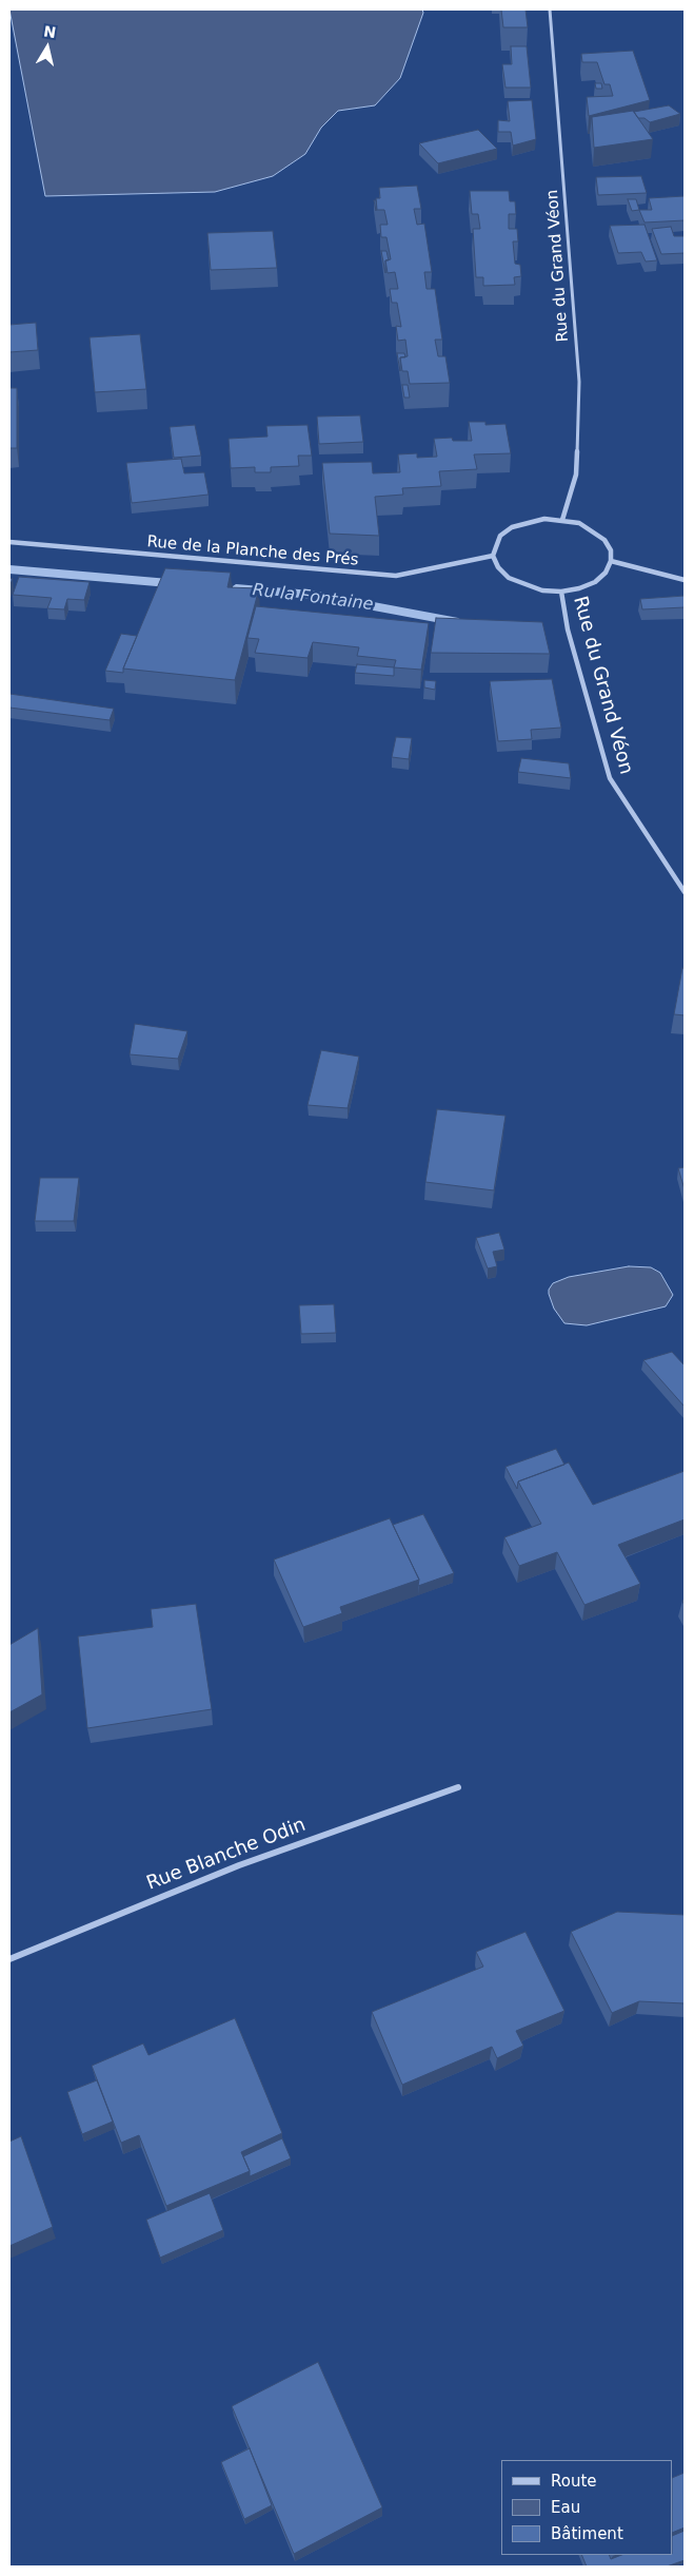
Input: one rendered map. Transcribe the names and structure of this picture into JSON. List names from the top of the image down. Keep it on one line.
{"streets":{"street":["Rue du Grand Véon","Rue de la Planche des Prés","Rue Blanche Odin"]},"crossings":[["Rue du Grand Véon","Rue de la Planche des Prés"]],"water":["Ru la Fontaine"],"legend":["Route","Eau","Bâtiment"],"north":"top"}
